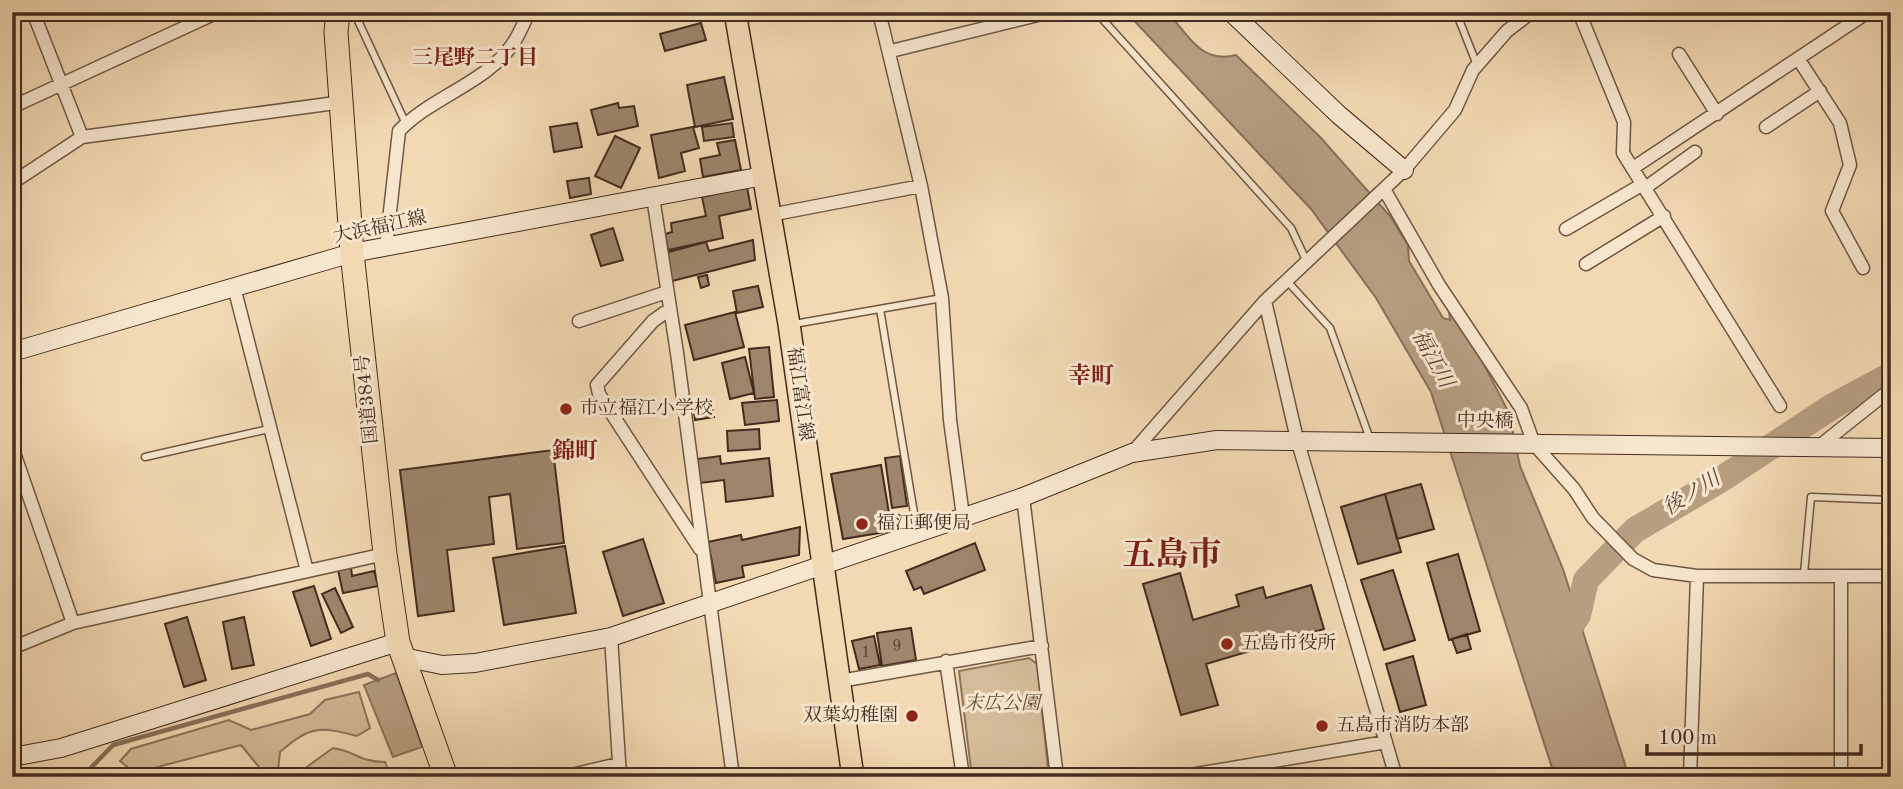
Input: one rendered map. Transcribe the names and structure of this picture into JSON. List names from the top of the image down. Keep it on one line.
{"streets":{"highway":["国道384号"],"main road":["福江富江線"],"street":["大浜福江線","中央橋"]},"crossings":[["大浜福江線","福江富江線"],["大浜福江線","国道384号"],["福江富江線","中央橋"],["国道384号","中央橋"]],"districts":["三尾野二丁目","幸町","錦町","五島市"],"water":["福江川","後ノ川"],"parks":["末広公園"],"places":["市立福江小学校","福江郵便局","五島市役所","双葉幼稚園","五島市消防本部"],"house_numbers":["9","1"],"scale_bar":"100 m"}
